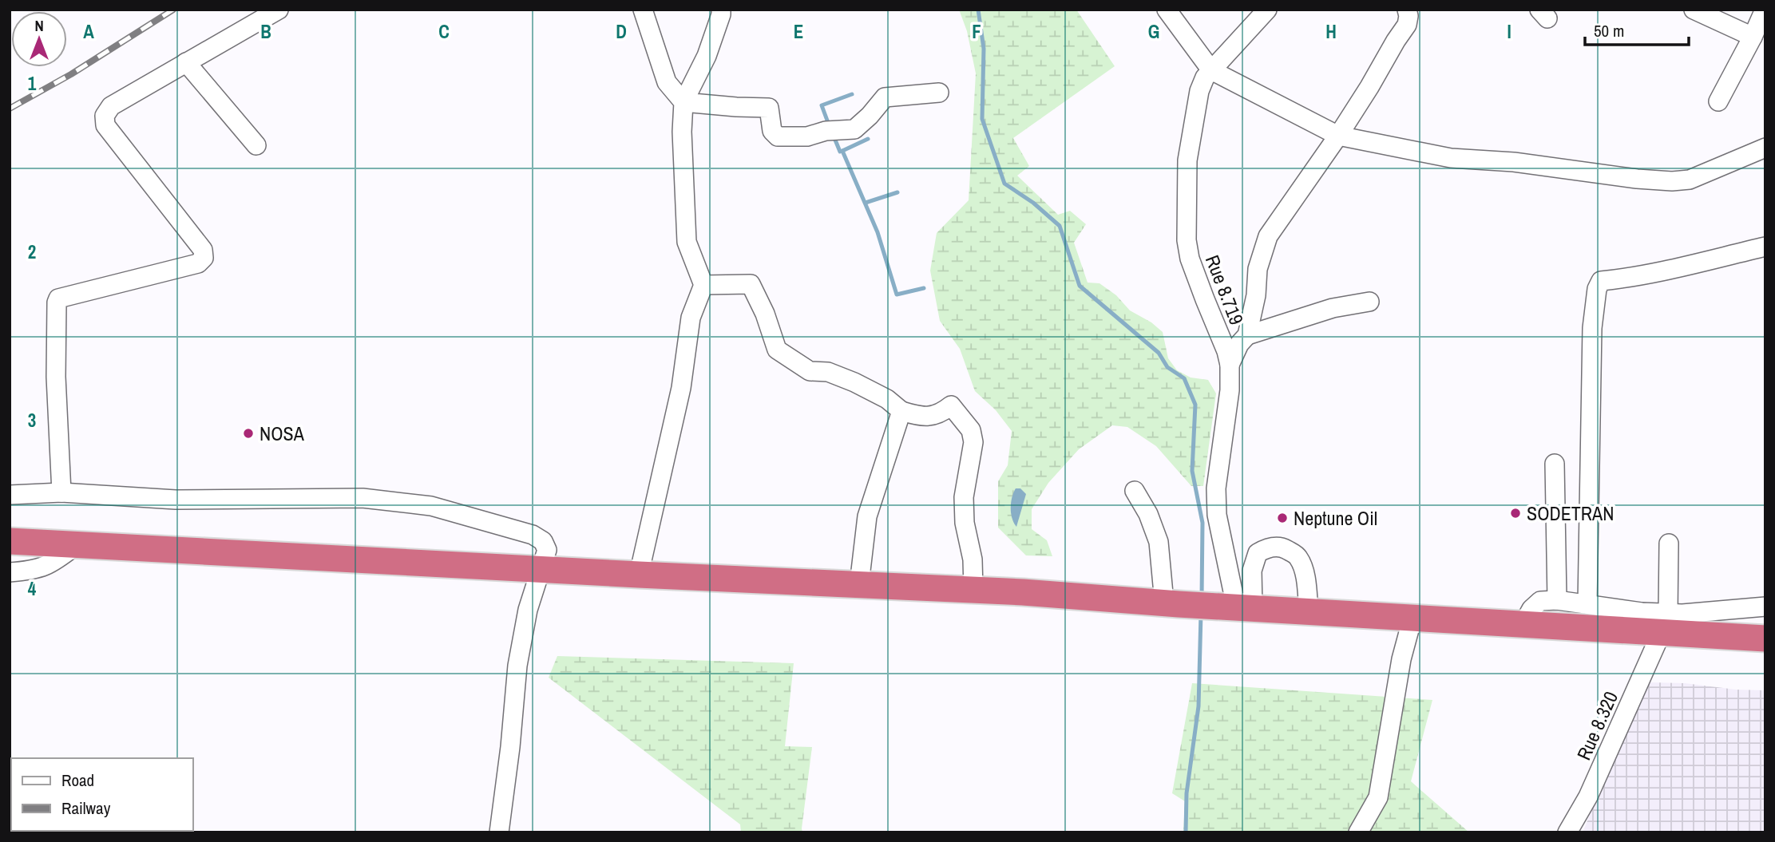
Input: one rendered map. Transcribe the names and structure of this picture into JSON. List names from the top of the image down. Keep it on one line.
{"streets":{"street":["Rue 8.719","Rue 8.320"]},"places":["NOSA","SODETRAN","Neptune Oil"],"legend":["Road","Railway"],"scale_bar":"50 m","north":"top","grid":{"columns":["A","B","C","D","E","F","G","H","I"],"rows":["1","2","3","4"]}}
